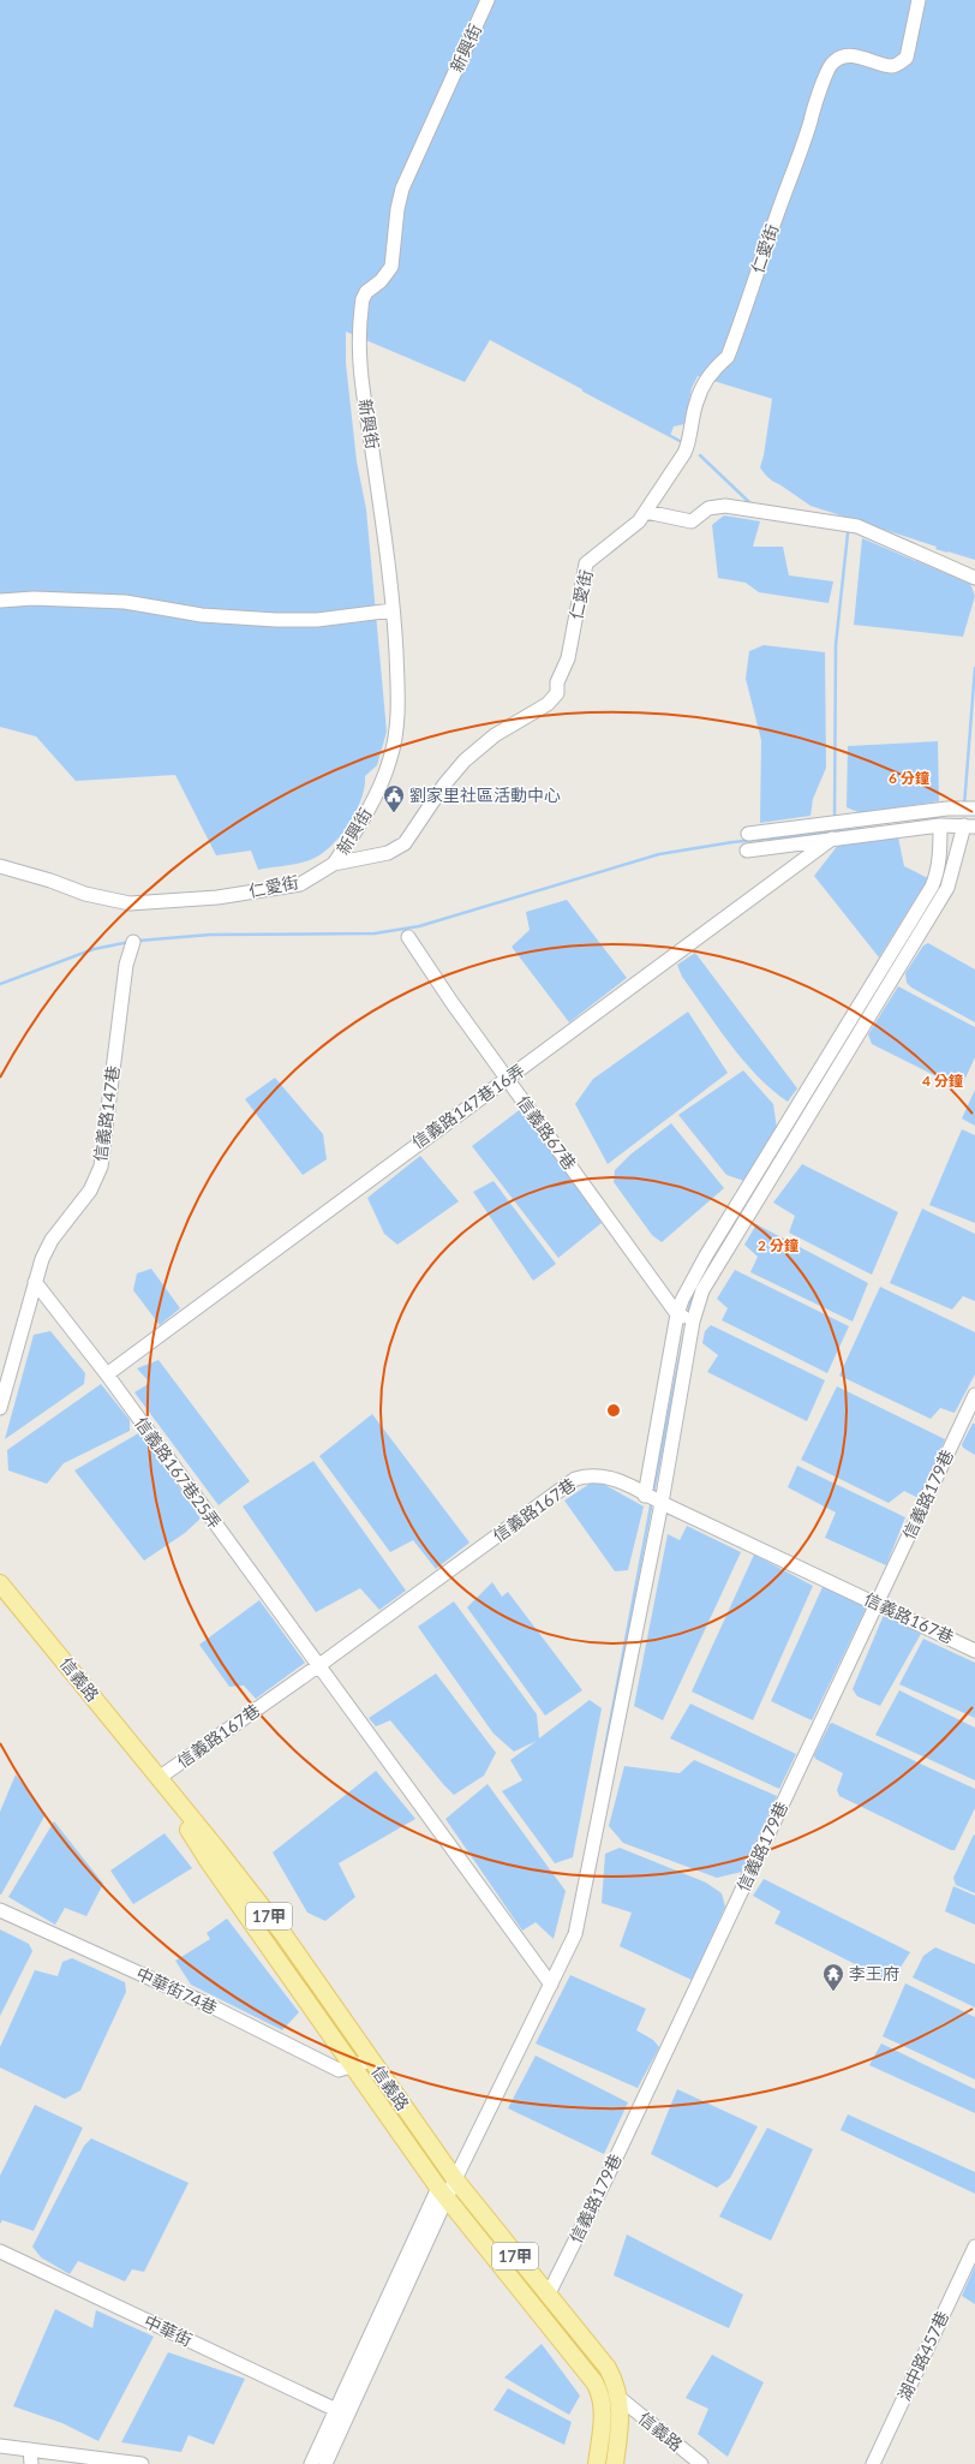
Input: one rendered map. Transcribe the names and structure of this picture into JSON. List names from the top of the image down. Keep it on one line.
{"streets":{"main road":["信義路","17甲"],"street":["新興街","仁愛街","信義路147巷16弄","信義路147巷","信義路67巷","信義路167巷25弄","信義路179巷","信義路167巷","中華街74巷","中華街","湖中路457巷"]},"crossings":[["新興街","仁愛街"],["信義路147巷16弄","信義路67巷"],["信義路147巷16弄","信義路167巷25弄"],["信義路147巷","信義路167巷25弄"],["信義路167巷25弄","信義路167巷"],["信義路179巷","信義路167巷"],["信義路179巷","信義路"],["信義路167巷","信義路"],["信義路","中華街74巷"]],"places":{"public building":["劉家里社區活動中心"],"temple":["李王府"]},"rings":["6 分鐘","4 分鐘","2 分鐘"]}
